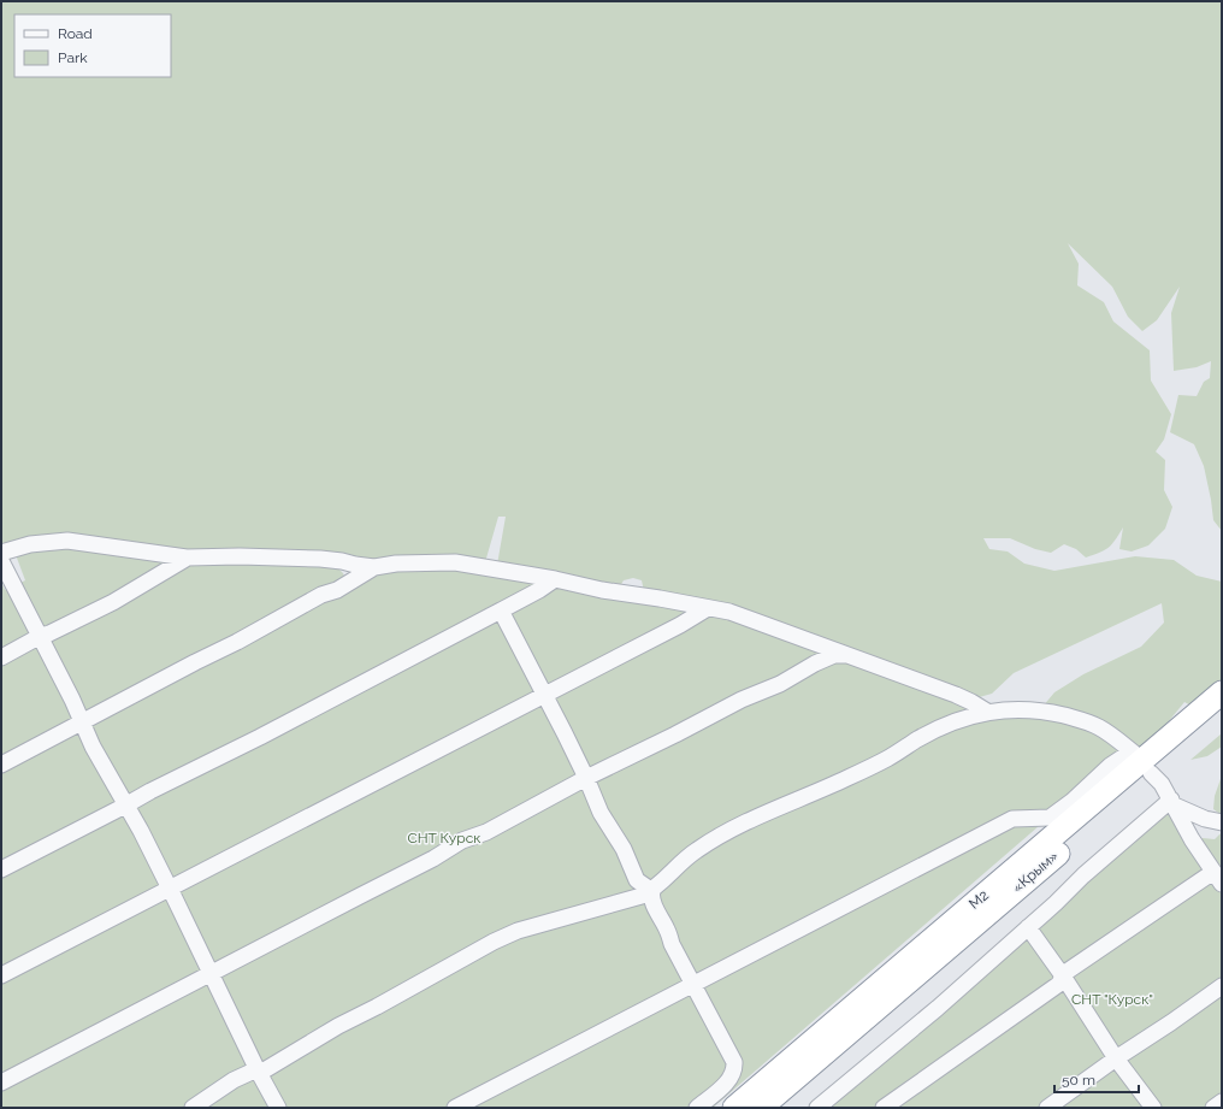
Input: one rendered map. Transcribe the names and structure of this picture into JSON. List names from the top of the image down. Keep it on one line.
{"streets":{"highway":["«Крым»","М2"]},"crossings":[["«Крым»","М2"]],"parks":["СНТ Курск","СНТ \"Курск\""],"legend":["Road","Park"],"scale_bar":"50 m"}
